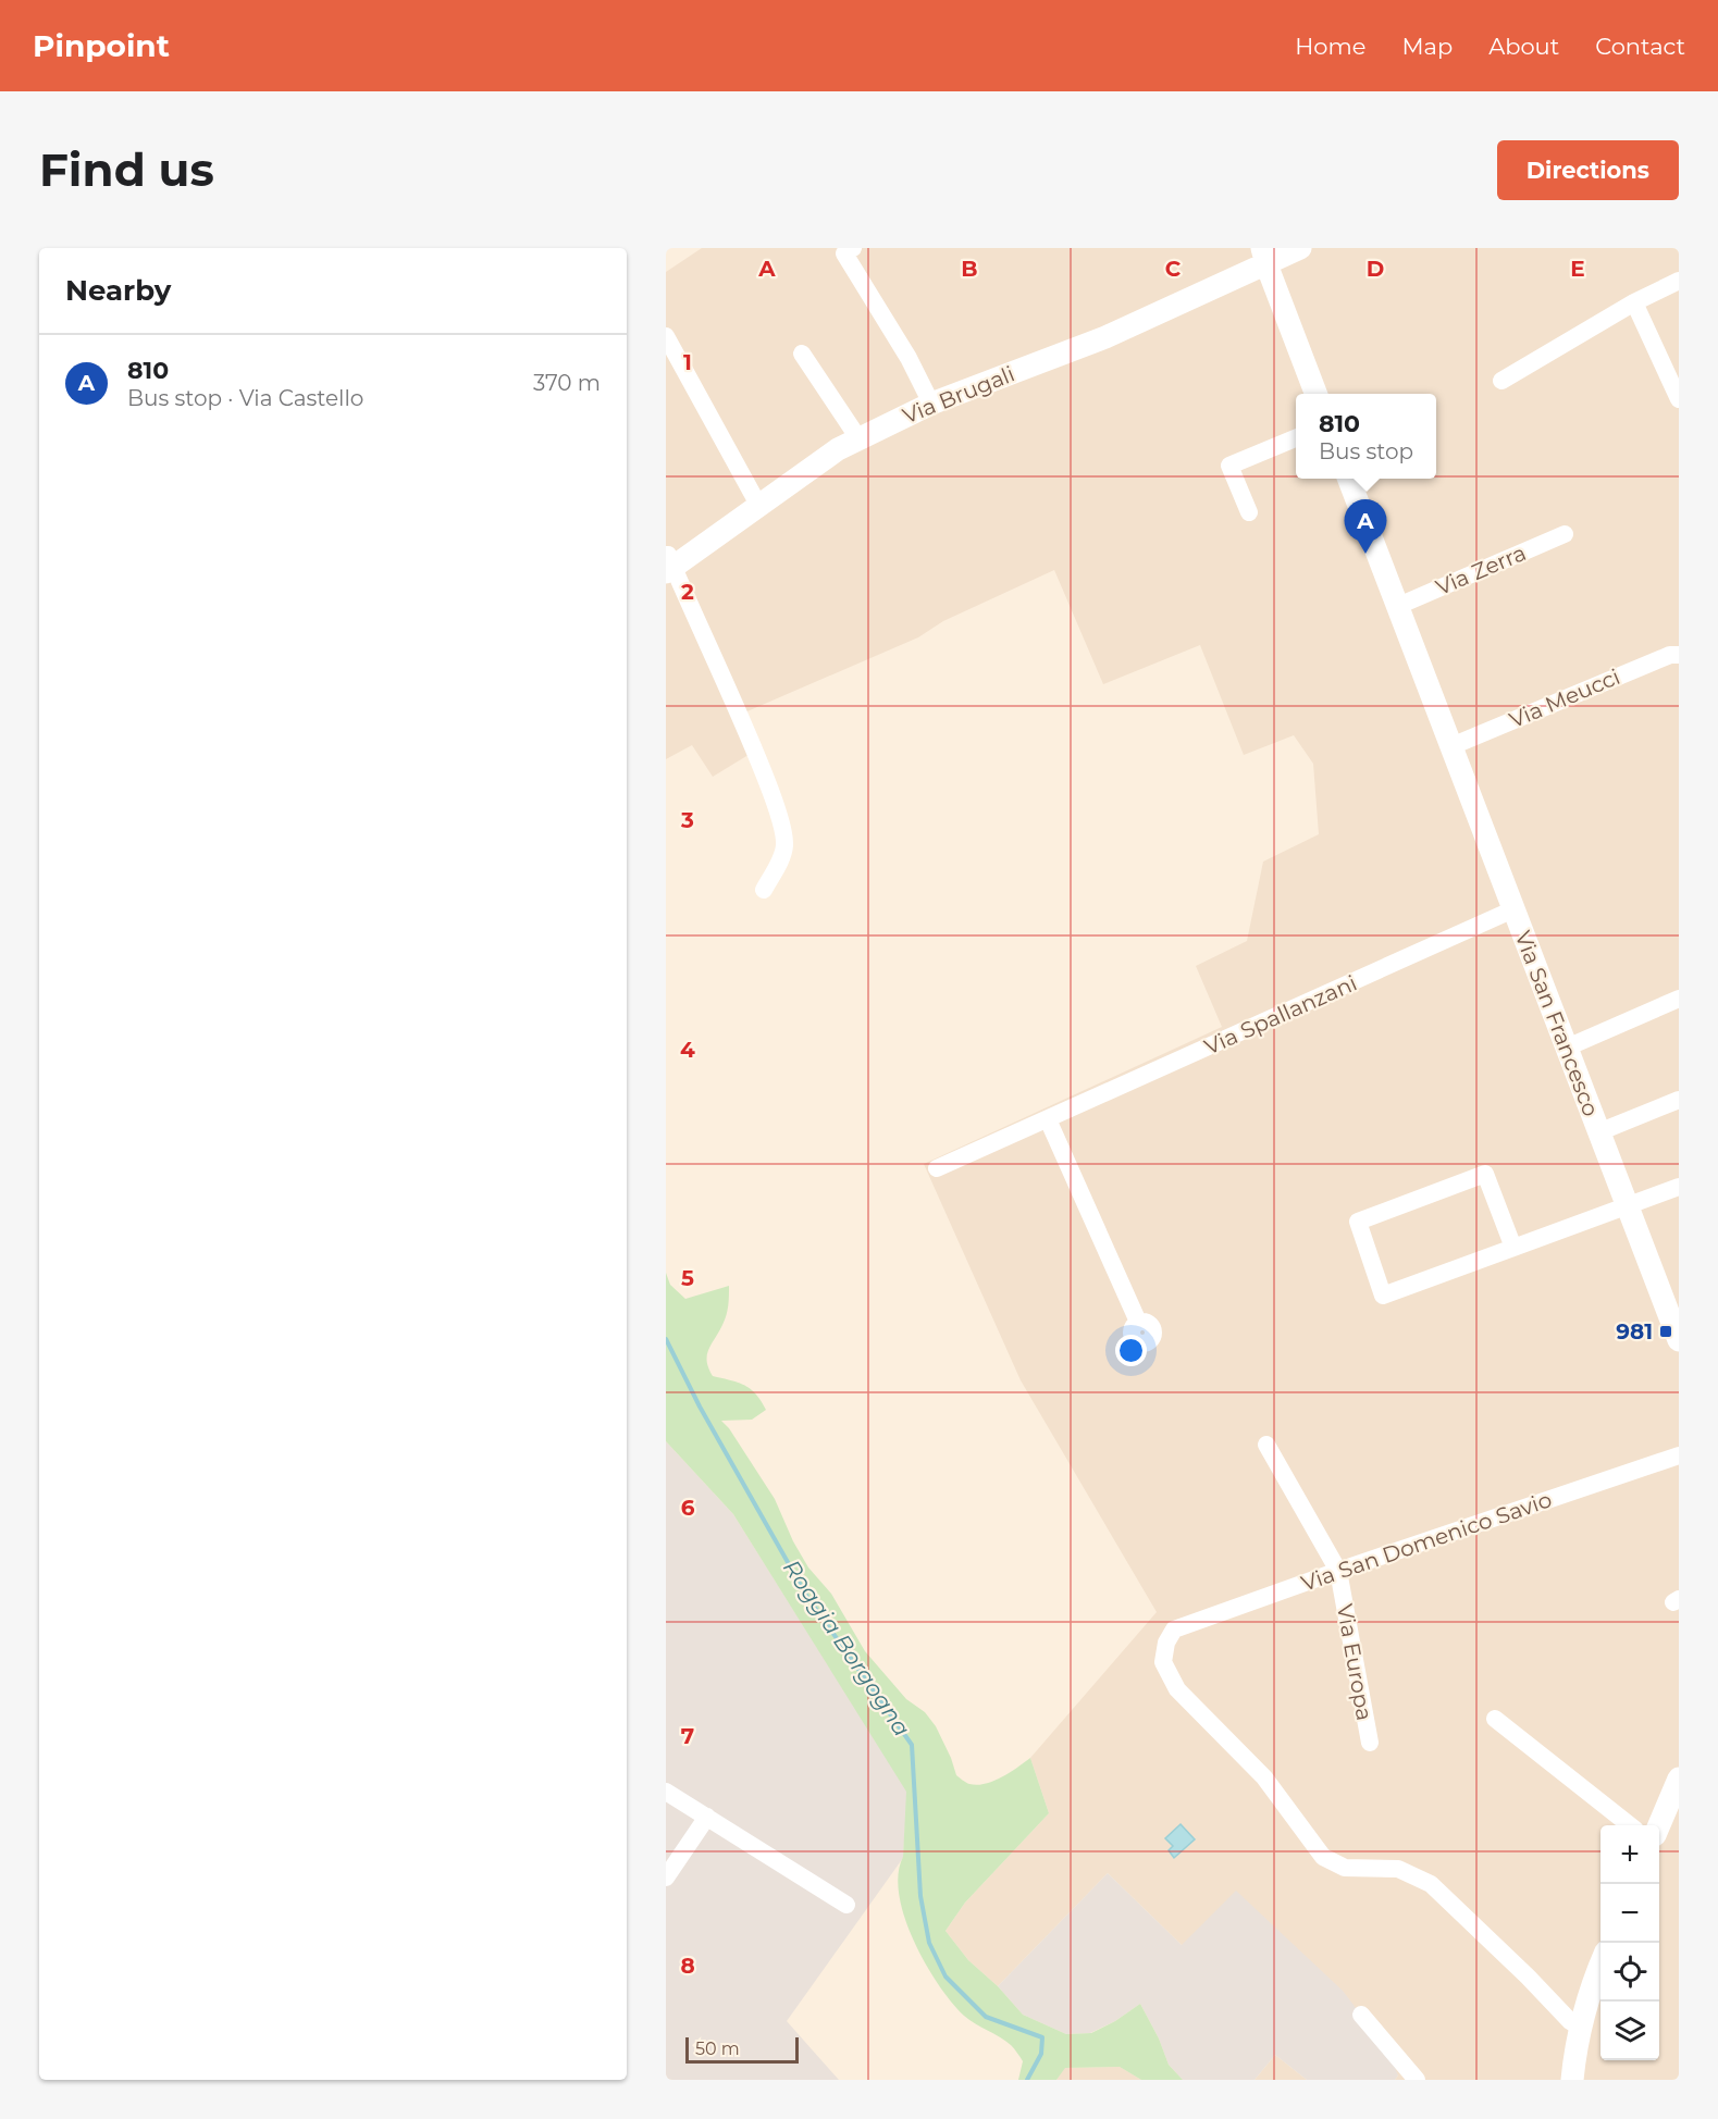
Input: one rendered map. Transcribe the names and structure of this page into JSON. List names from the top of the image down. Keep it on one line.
{"streets":{"street":["Via Brugali","Via Zerra","Via Meucci","Via Spallanzani","Via San Francesco","Via San Domenico Savio","Via Europa"]},"crossings":[["Via Zerra","Via San Francesco"],["Via Meucci","Via San Francesco"],["Via Spallanzani","Via San Francesco"],["Via San Domenico Savio","Via Europa"]],"water":["Roggia Borgogna"],"places":{"transit":["981"]},"scale_bar":"50 m","page":{"header":"Pinpoint","nav":["Home","Map","About","Contact"],"buttons":"Directions","title":"Find us","heading":"Nearby","list":[{"mark":"A","name":"810","note":"Bus stop · Via Castello","value":"370 m"}],"popup":["810","Bus stop"],"pins":"A","map_buttons":["+","−"],"scale":"50 m"},"grid":{"columns":["A","B","C","D","E"],"rows":["1","2","3","4","5","6","7","8"]}}
